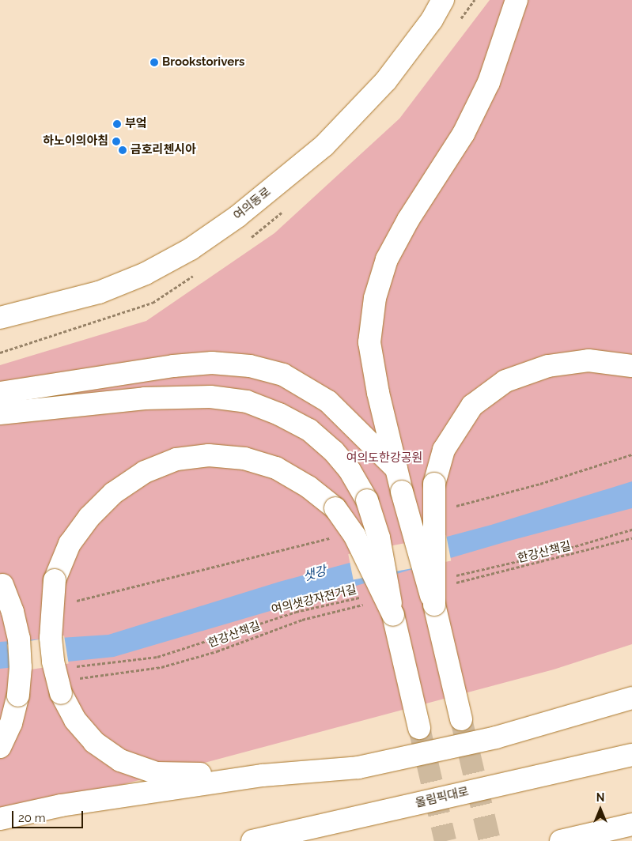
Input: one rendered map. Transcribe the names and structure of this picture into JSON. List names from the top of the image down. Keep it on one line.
{"streets":{"main road":["여의동로","올림픽대로"],"path":["한강산책길","여의샛강자전거길"]},"water":["샛강"],"parks":["여의도한강공원"],"places":["Brookstorivers","부엌","하노이의아침","금호리첸시아"],"scale_bar":"20 m","north":"top"}
